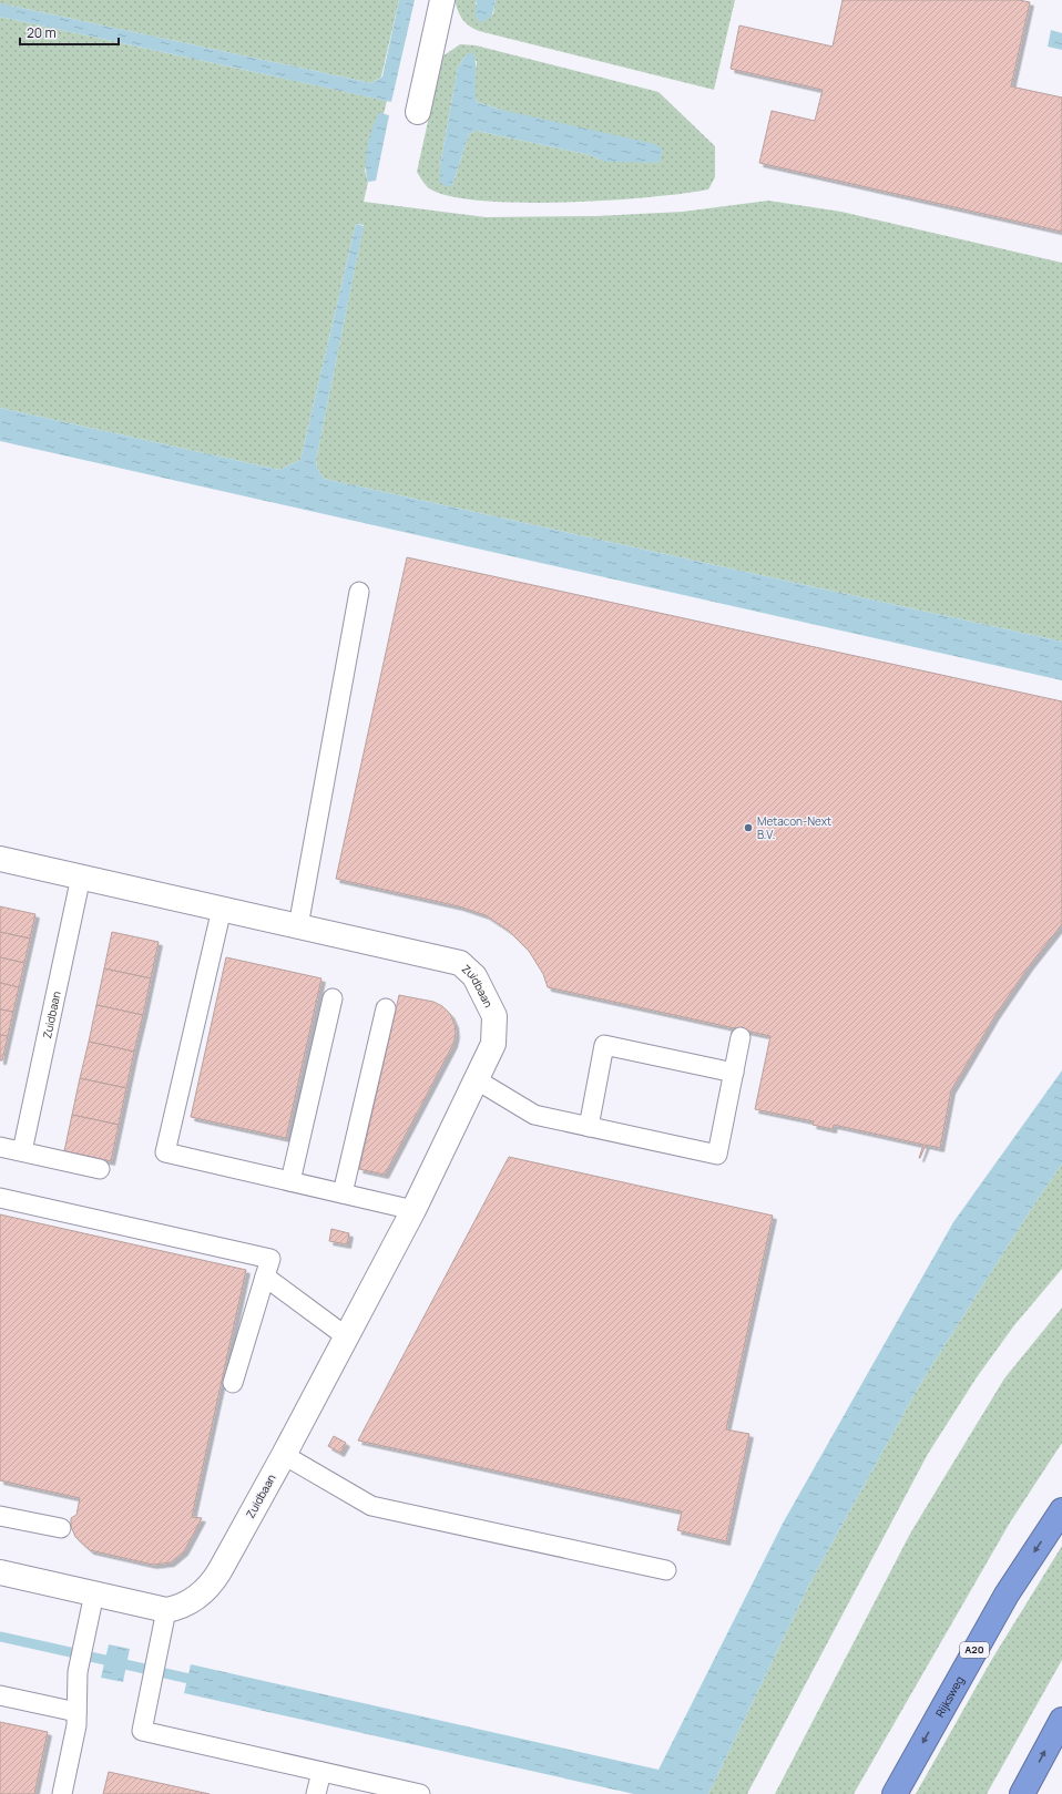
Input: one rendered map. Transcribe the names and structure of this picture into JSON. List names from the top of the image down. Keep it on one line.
{"streets":{"highway":["A20","Rijksweg"],"street":["Zuidbaan"]},"one_way":["Rijksweg"],"places":["Metacon-Next B.V."],"scale_bar":"20 m"}
